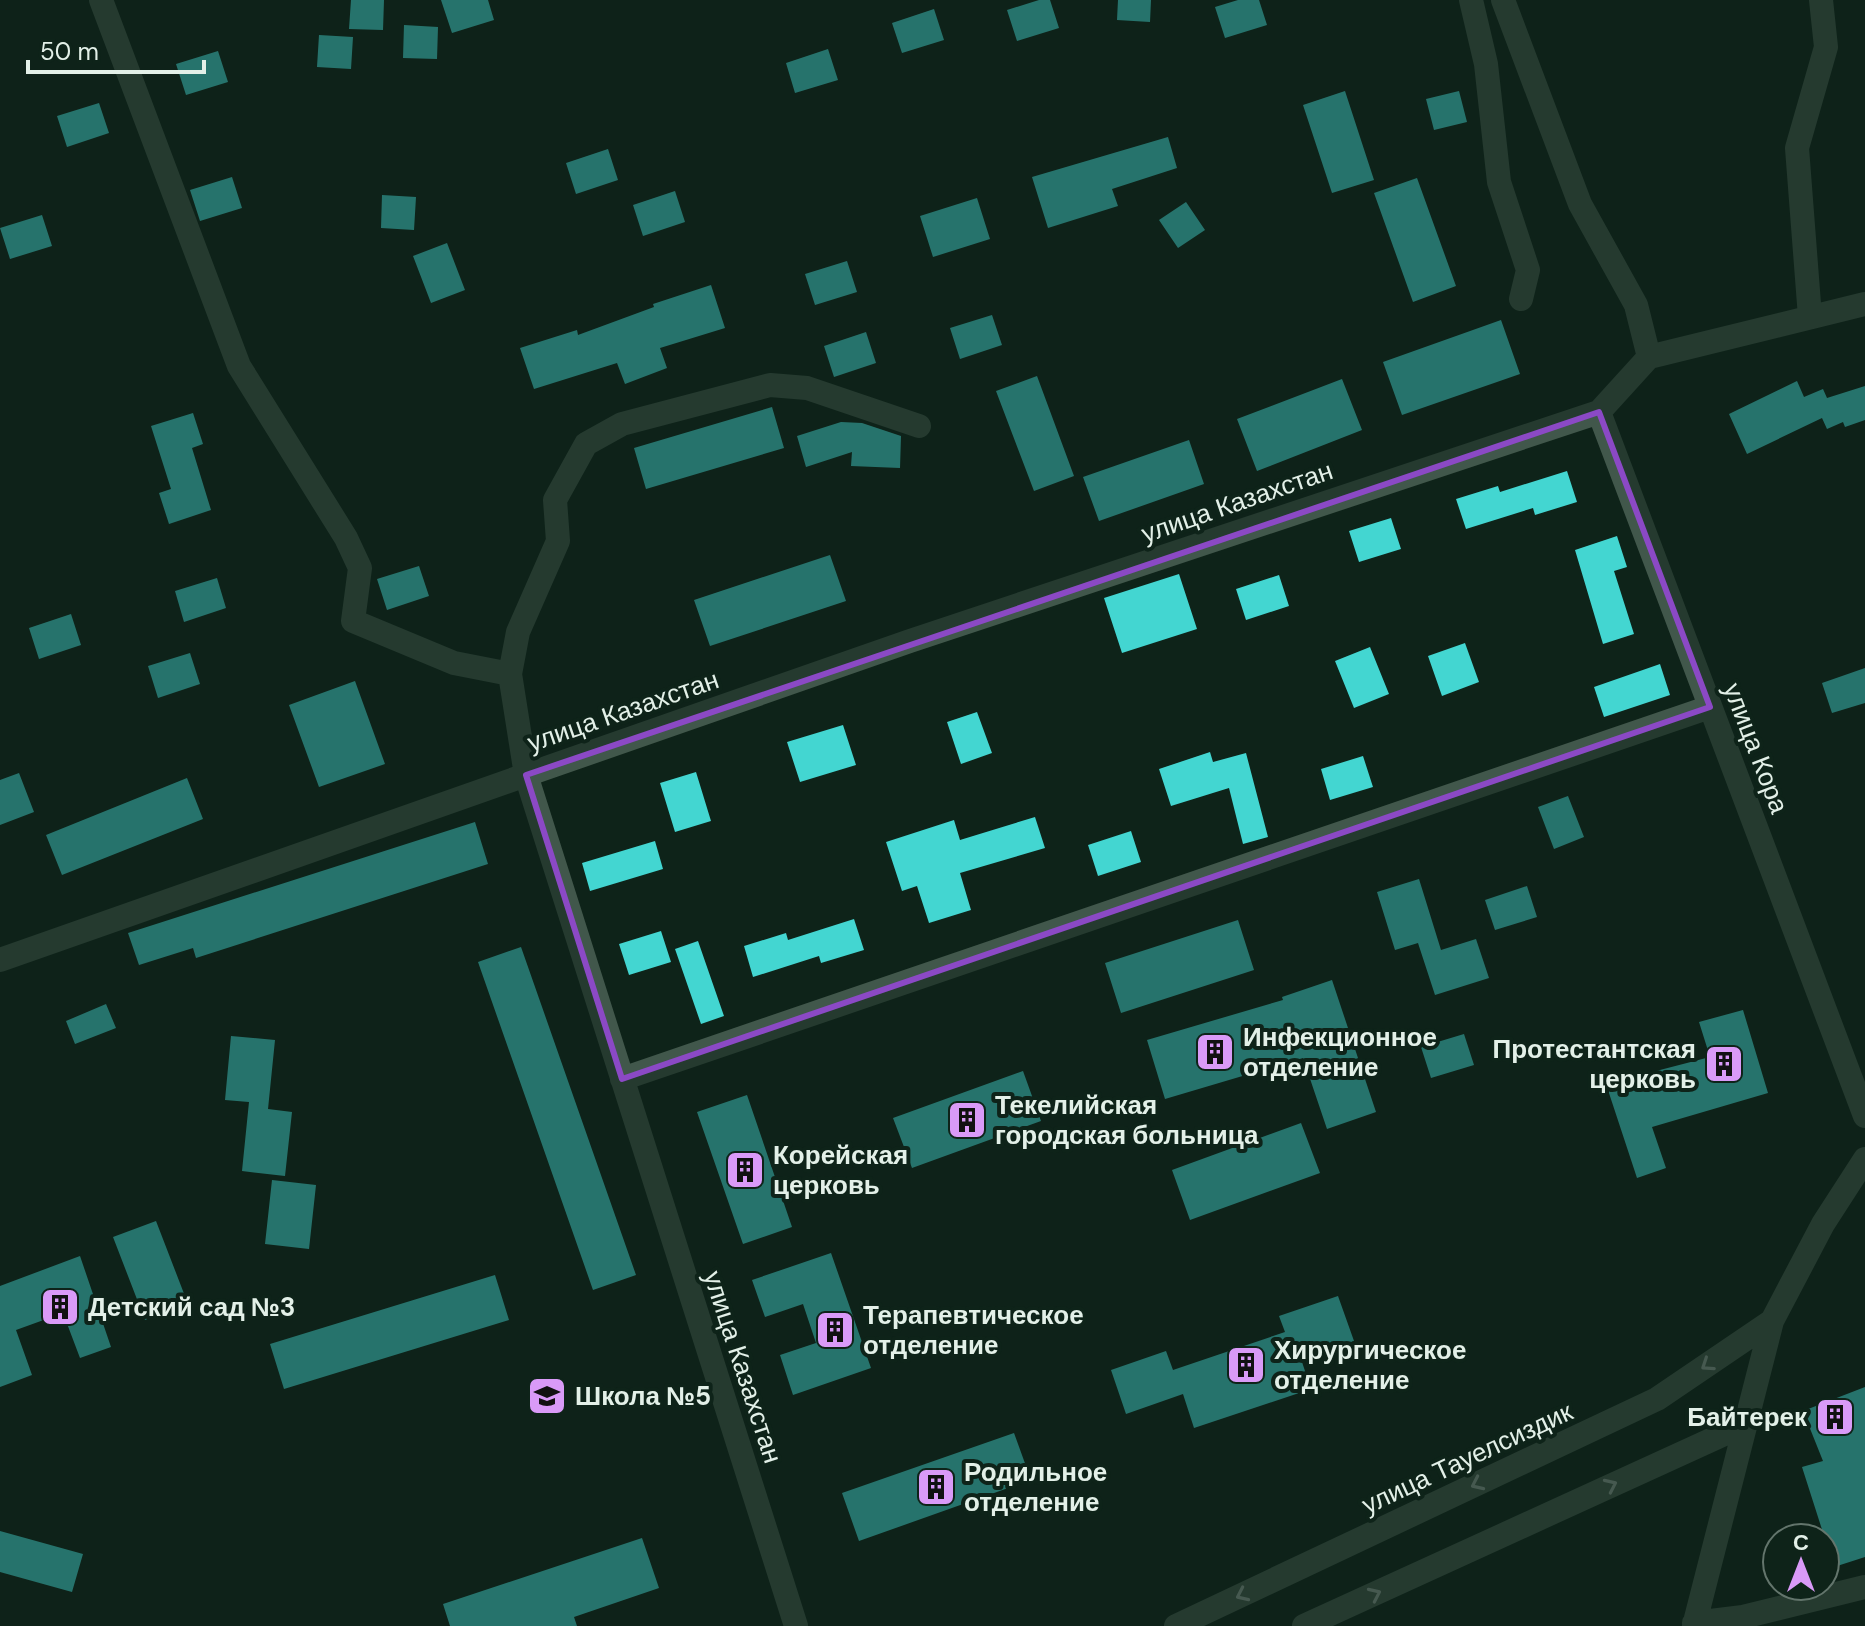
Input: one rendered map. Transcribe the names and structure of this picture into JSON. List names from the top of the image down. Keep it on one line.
{"streets":{"street":["улица Казахстан","улица Кора","улица Тауелсиздик"]},"crossings":[["улица Казахстан","улица Кора"]],"places":{"building":["Инфекционное отделение","Протестантская церковь","Текелийская городская больница","Корейская церковь","Детский сад №3","Терапевтическое отделение","Хирургическое отделение","Байтерек","Родильное отделение"],"school or university":["Школа №5"]},"scale_bar":"50 m","north":"top"}
